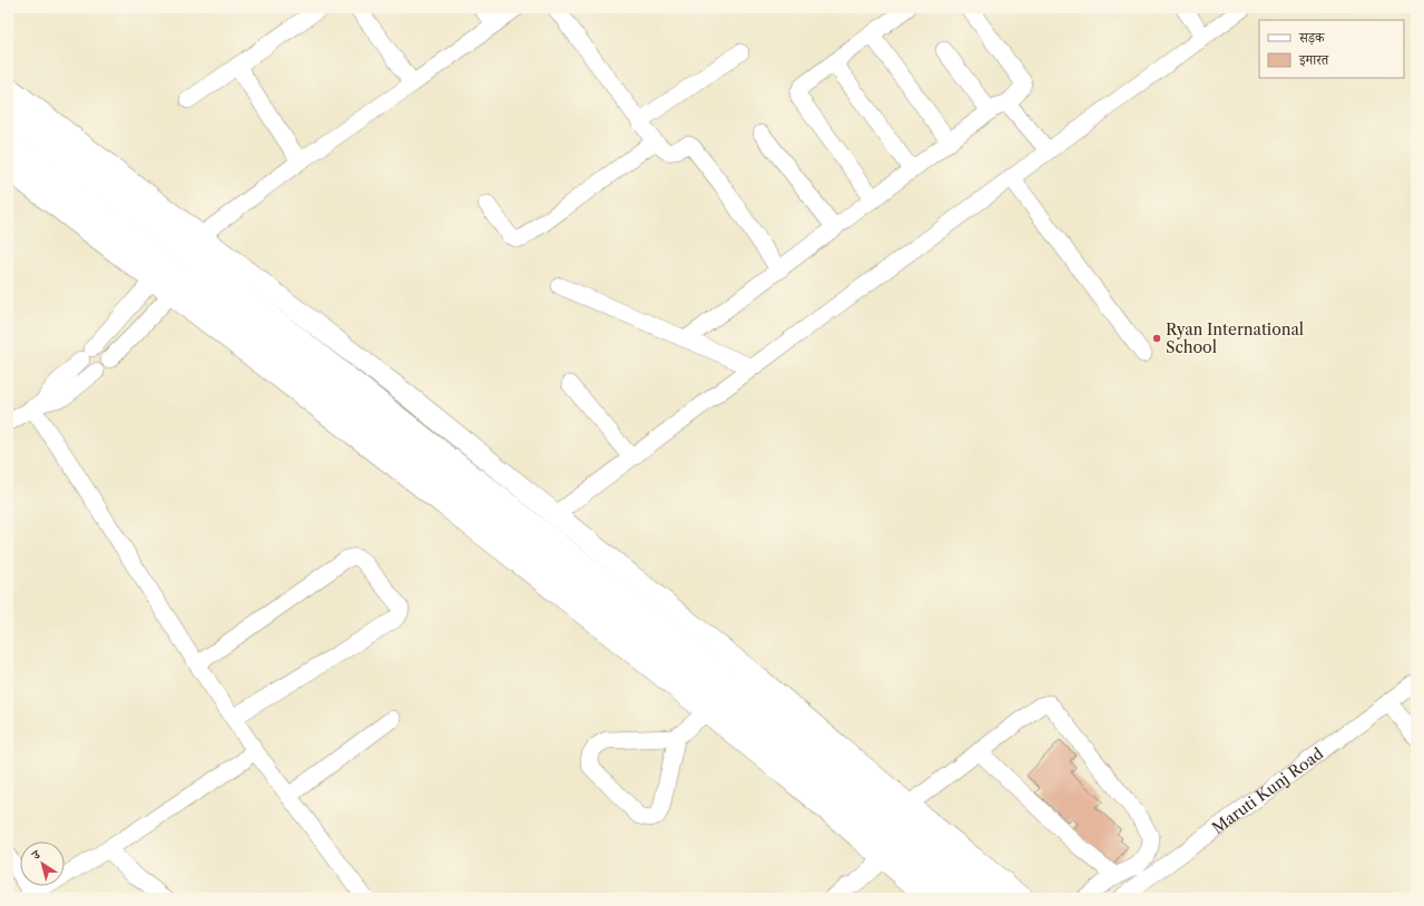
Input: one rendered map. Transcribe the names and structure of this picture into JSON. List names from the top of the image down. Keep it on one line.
{"streets":{"street":["Maruti Kunj Road"]},"places":["Ryan International School"],"legend":["सड़क","इमारत"],"north":"top left"}
